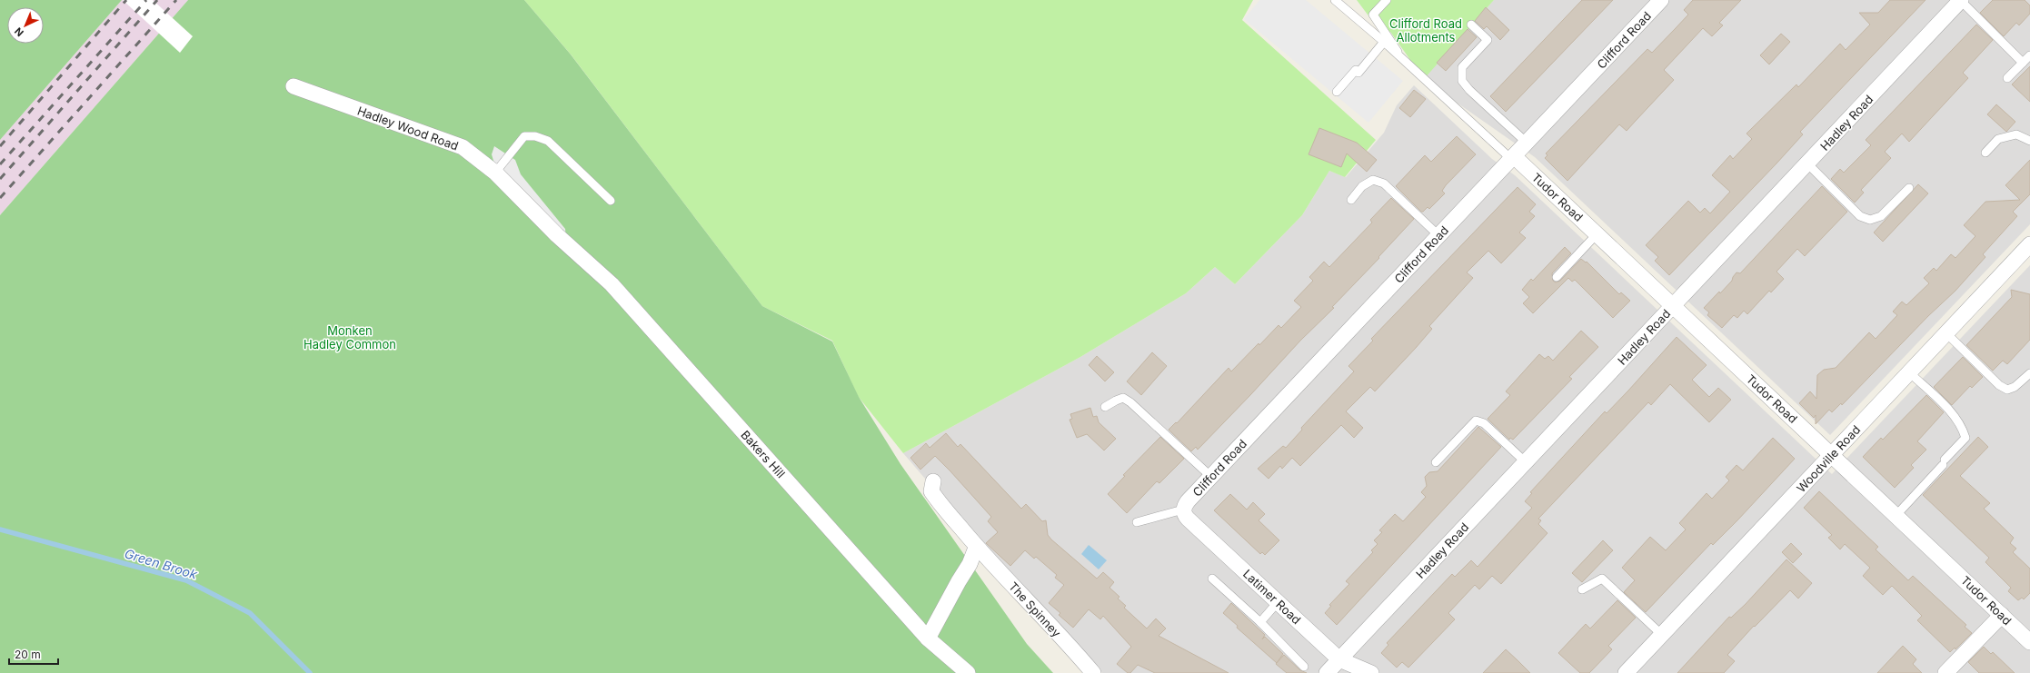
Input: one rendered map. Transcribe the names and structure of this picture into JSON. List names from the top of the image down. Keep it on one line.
{"streets":{"street":["Clifford Road","Hadley Road","Hadley Wood Road","Tudor Road","Bakers Hill","Woodville Road","Latimer Road","The Spinney"]},"crossings":[["Clifford Road","Tudor Road"],["Clifford Road","Latimer Road"],["Hadley Road","Tudor Road"],["Hadley Road","Latimer Road"],["Hadley Wood Road","Bakers Hill"],["Tudor Road","Woodville Road"]],"water":["Green Brook"],"parks":["Clifford Road Allotments","Monken Hadley Common"],"scale_bar":"20 m","north":"bottom left"}
